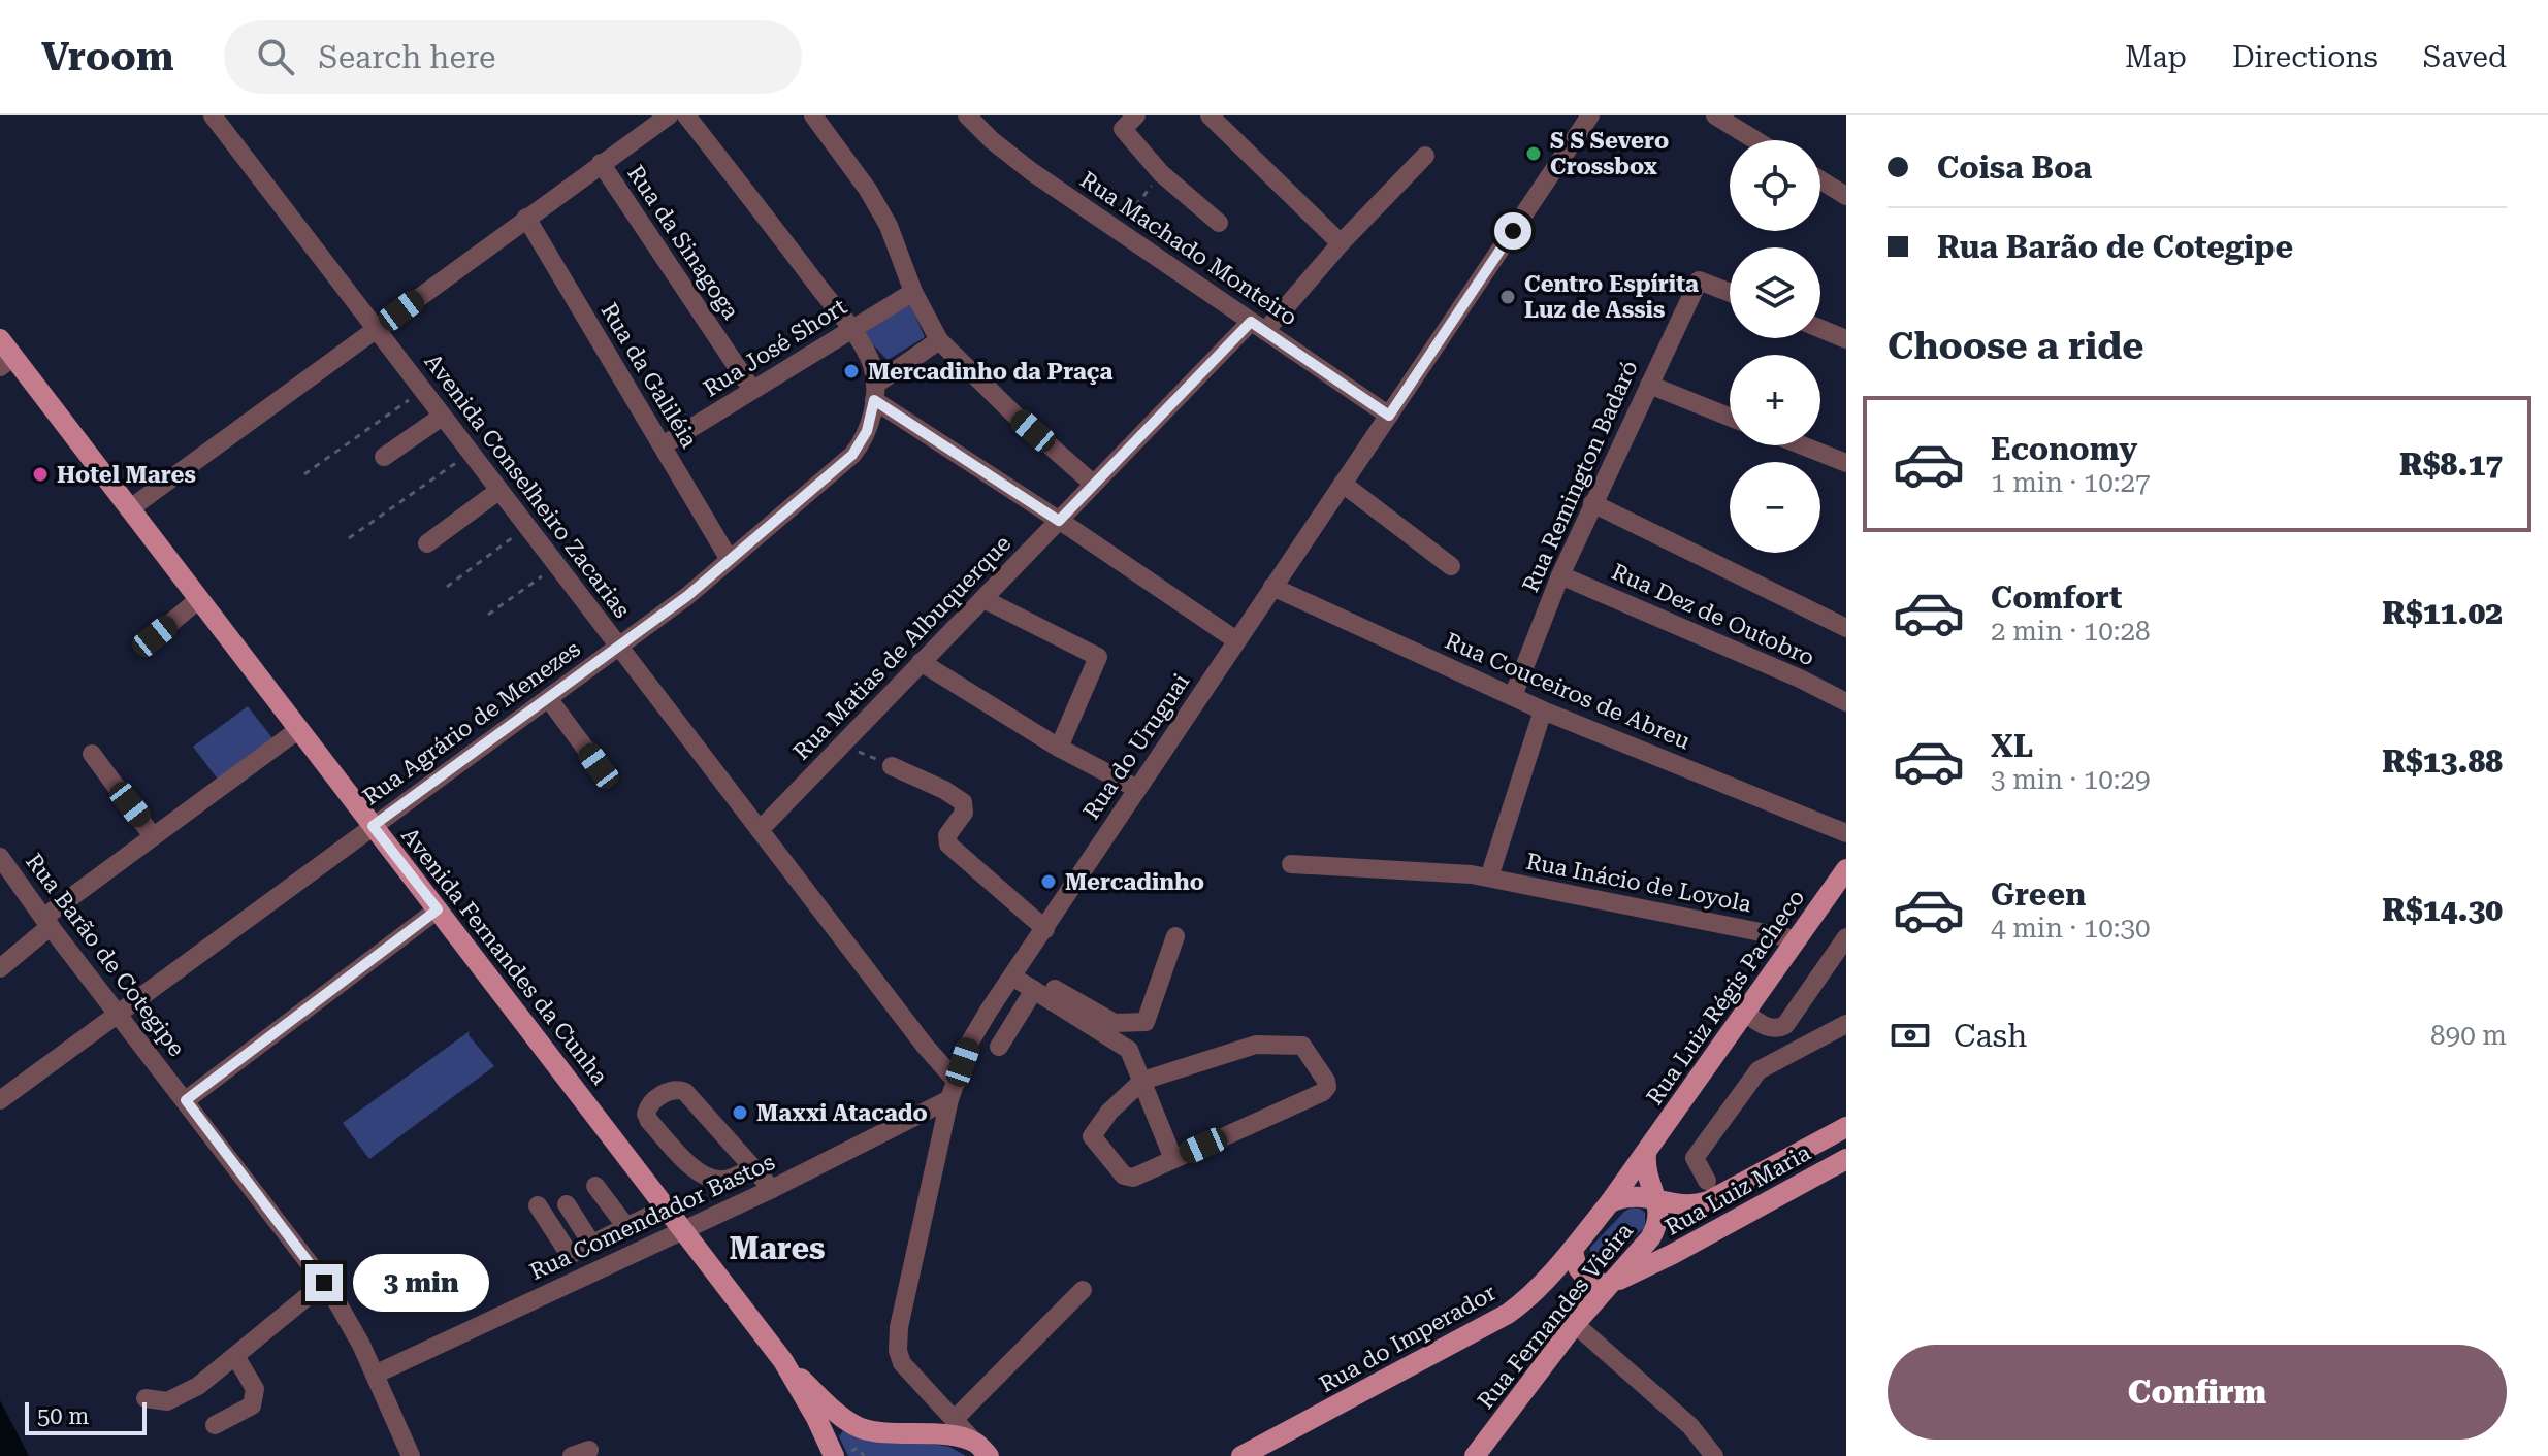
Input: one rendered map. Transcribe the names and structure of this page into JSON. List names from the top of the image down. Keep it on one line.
{"streets":{"main road":["Avenida Fernandes da Cunha","Rua Luiz Régis Pacheco","Rua Luiz Maria","Rua Fernandes Vieira","Rua do Imperador"],"street":["Rua da Sinagoga","Rua Machado Monteiro","Rua José Short","Rua da Galiléia","Rua Remington Badaró","Avenida Conselheiro Zacarias","Rua Dez de Outobro","Rua Matias de Albuquerque","Rua Couceiros de Abreu","Rua Agrário de Menezes","Rua do Uruguai","Rua Inácio de Loyola","Rua Barão de Cotegipe","Rua Comendador Bastos"]},"crossings":[["Rua da Sinagoga","Rua José Short"],["Rua Machado Monteiro","Rua Matias de Albuquerque"],["Rua Machado Monteiro","Rua do Uruguai"],["Rua José Short","Rua da Galiléia"],["Rua da Galiléia","Rua Agrário de Menezes"],["Rua Remington Badaró","Rua Dez de Outobro"],["Rua Remington Badaró","Rua Couceiros de Abreu"],["Avenida Conselheiro Zacarias","Rua Matias de Albuquerque"],["Avenida Conselheiro Zacarias","Rua Agrário de Menezes"],["Avenida Conselheiro Zacarias","Rua do Uruguai"],["Avenida Conselheiro Zacarias","Rua Comendador Bastos"],["Rua Couceiros de Abreu","Rua do Uruguai"],["Rua Agrário de Menezes","Rua Barão de Cotegipe"],["Rua Agrário de Menezes","Avenida Fernandes da Cunha"],["Rua do Uruguai","Rua Comendador Bastos"],["Rua Inácio de Loyola","Rua Luiz Régis Pacheco"],["Rua Barão de Cotegipe","Rua Comendador Bastos"],["Avenida Fernandes da Cunha","Rua Comendador Bastos"],["Rua Luiz Régis Pacheco","Rua Luiz Maria"],["Rua Luiz Régis Pacheco","Rua do Imperador"],["Rua Luiz Maria","Rua Fernandes Vieira"],["Rua Luiz Maria","Rua do Imperador"]],"districts":["Mares"],"places":["S S Severo Crossbox","Centro Espírita Luz de Assis","Mercadinho da Praça","Hotel Mares","Mercadinho","Maxxi Atacado"],"scale_bar":"50 m","page":{"header":"Vroom","search":"Search here","nav":["Map","Directions","Saved"],"banner":["Coisa Boa","Rua Barão de Cotegipe"],"map_buttons":["+","−"],"heading":"Choose a ride","list":[{"name":"Economy","note":"1 min · 10:27","value":"R$8.17"},{"name":"Comfort","note":"2 min · 10:28","value":"R$11.02"},{"name":"XL","note":"3 min · 10:29","value":"R$13.88"},{"name":"Green","note":"4 min · 10:30","value":"R$14.30"}],"pay":["Cash","890 m"],"bubble":"3 min","buttons":"Confirm","scale":"50 m"}}
